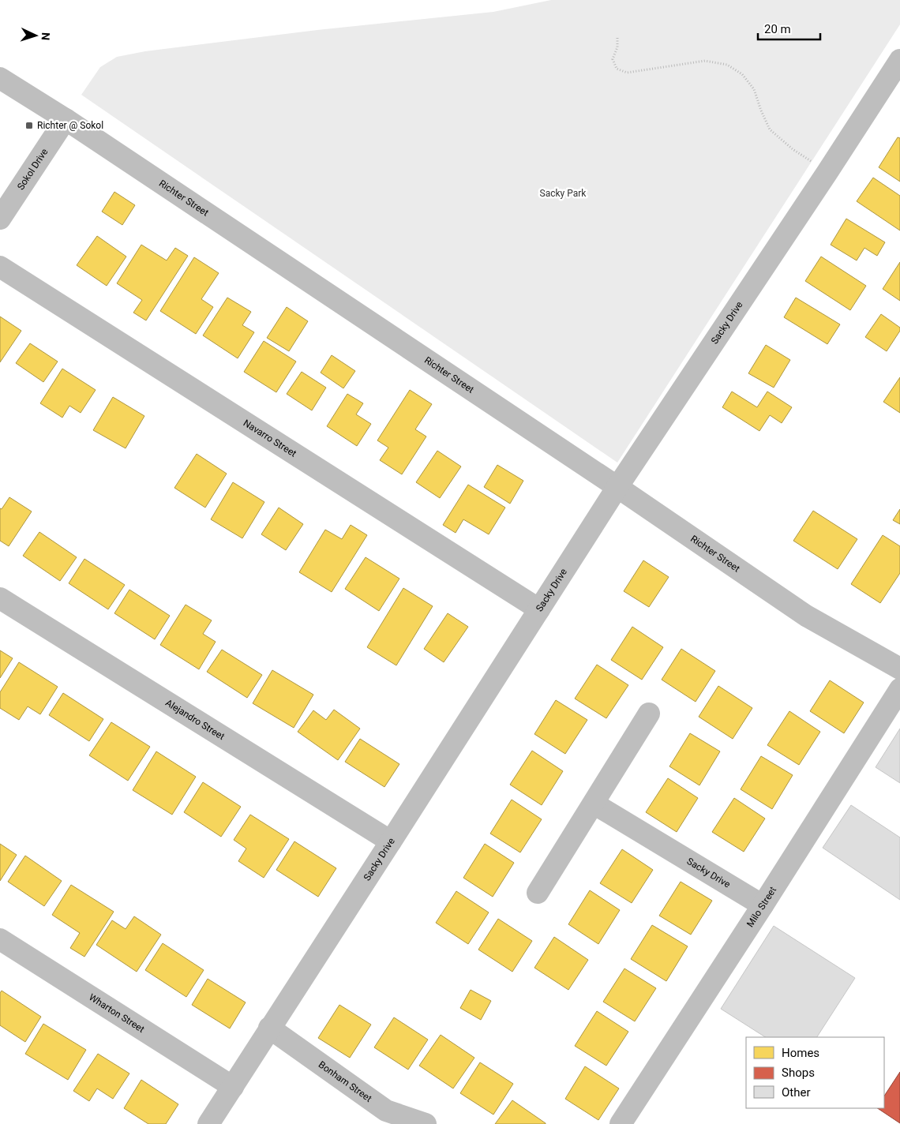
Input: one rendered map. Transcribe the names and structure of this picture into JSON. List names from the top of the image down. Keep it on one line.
{"streets":{"street":["Sokol Drive","Richter Street","Sacky Drive","Navarro Street","Alejandro Street","Milo Street","Wharton Street","Bonham Street"]},"crossings":[["Sokol Drive","Richter Street"],["Richter Street","Sacky Drive"],["Sacky Drive","Navarro Street"],["Sacky Drive","Alejandro Street"],["Sacky Drive","Milo Street"],["Sacky Drive","Wharton Street"],["Sacky Drive","Bonham Street"]],"parks":["Sacky Park"],"places":{"transit":["Richter @ Sokol"]},"legend":["Homes","Shops","Other"],"scale_bar":"20 m","north":"right"}
